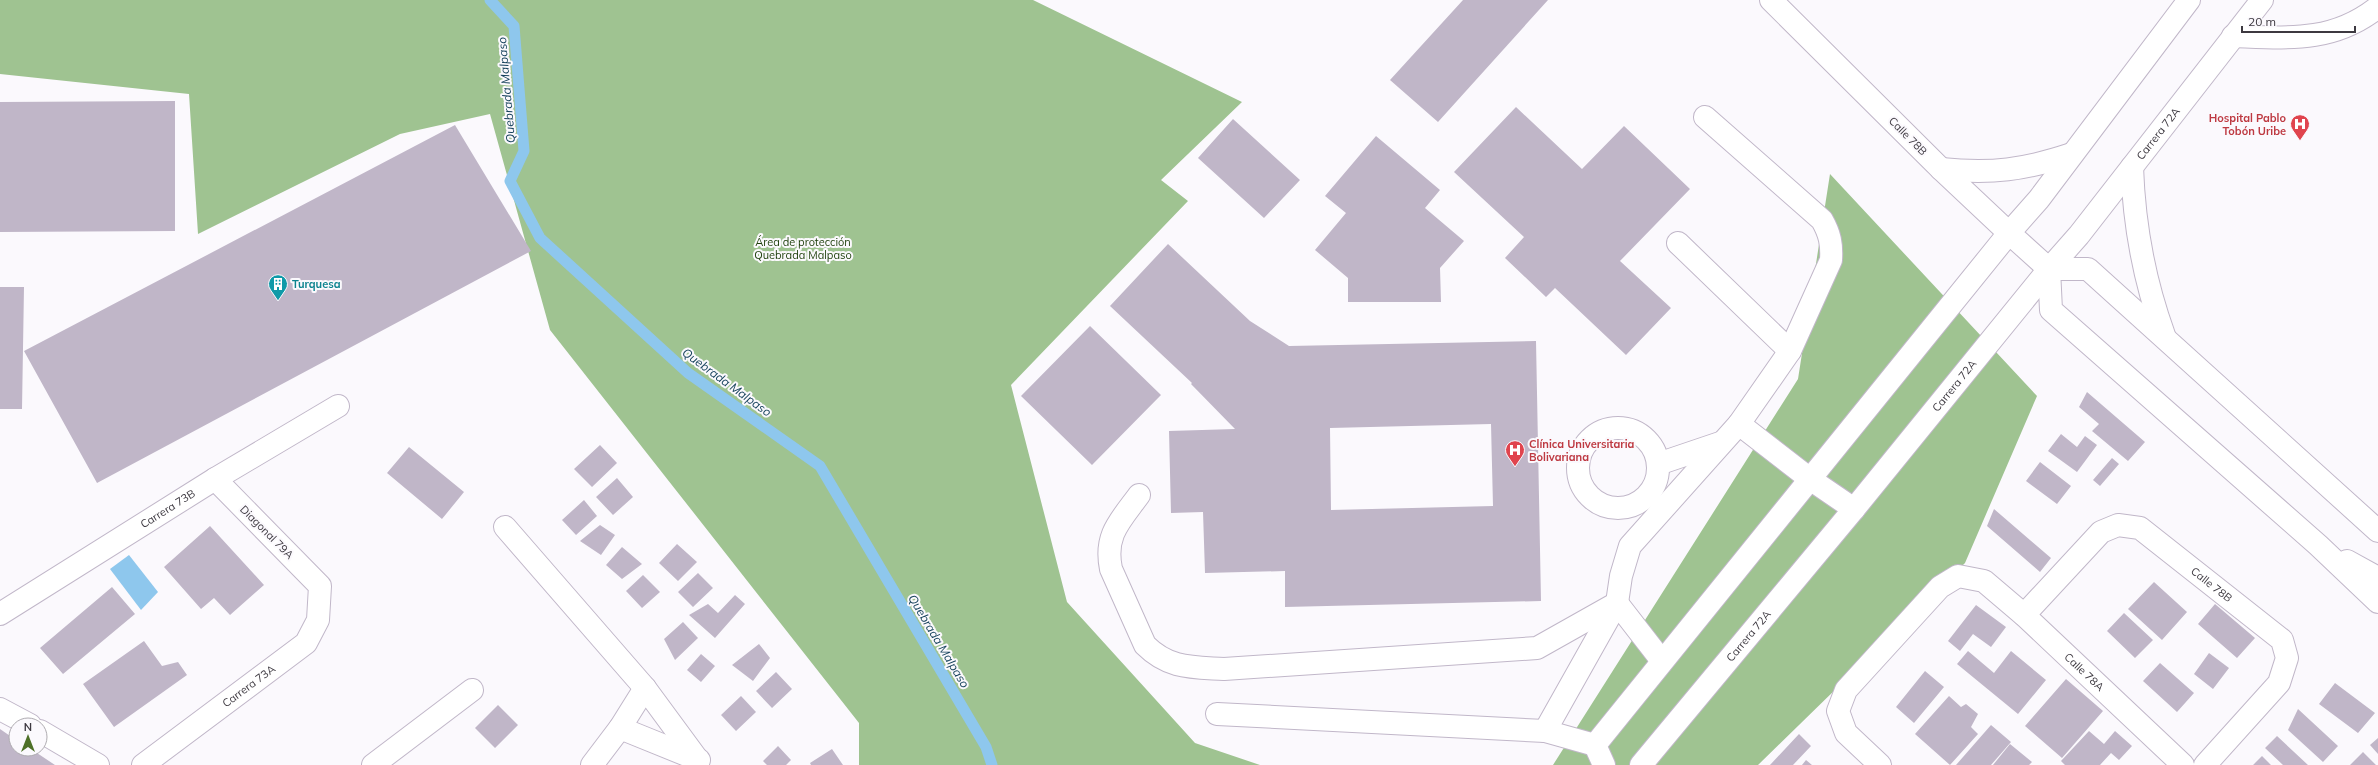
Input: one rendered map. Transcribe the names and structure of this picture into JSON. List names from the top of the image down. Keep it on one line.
{"streets":{"street":["Carrera 72A","Calle 78B","Carrera 73B","Diagonal 79A","Calle 78A","Carrera 73A"]},"crossings":[["Carrera 72A","Calle 78B"],["Calle 78B","Calle 78A"],["Carrera 73B","Diagonal 79A"],["Diagonal 79A","Carrera 73A"]],"water":["Quebrada Malpaso"],"parks":["Área de protección Quebrada Malpaso"],"places":{"hospital":["Hospital Pablo Tobón Uribe","Clínica Universitaria Bolivariana"],"building":["Turquesa"]},"scale_bar":"20 m","north":"top"}
